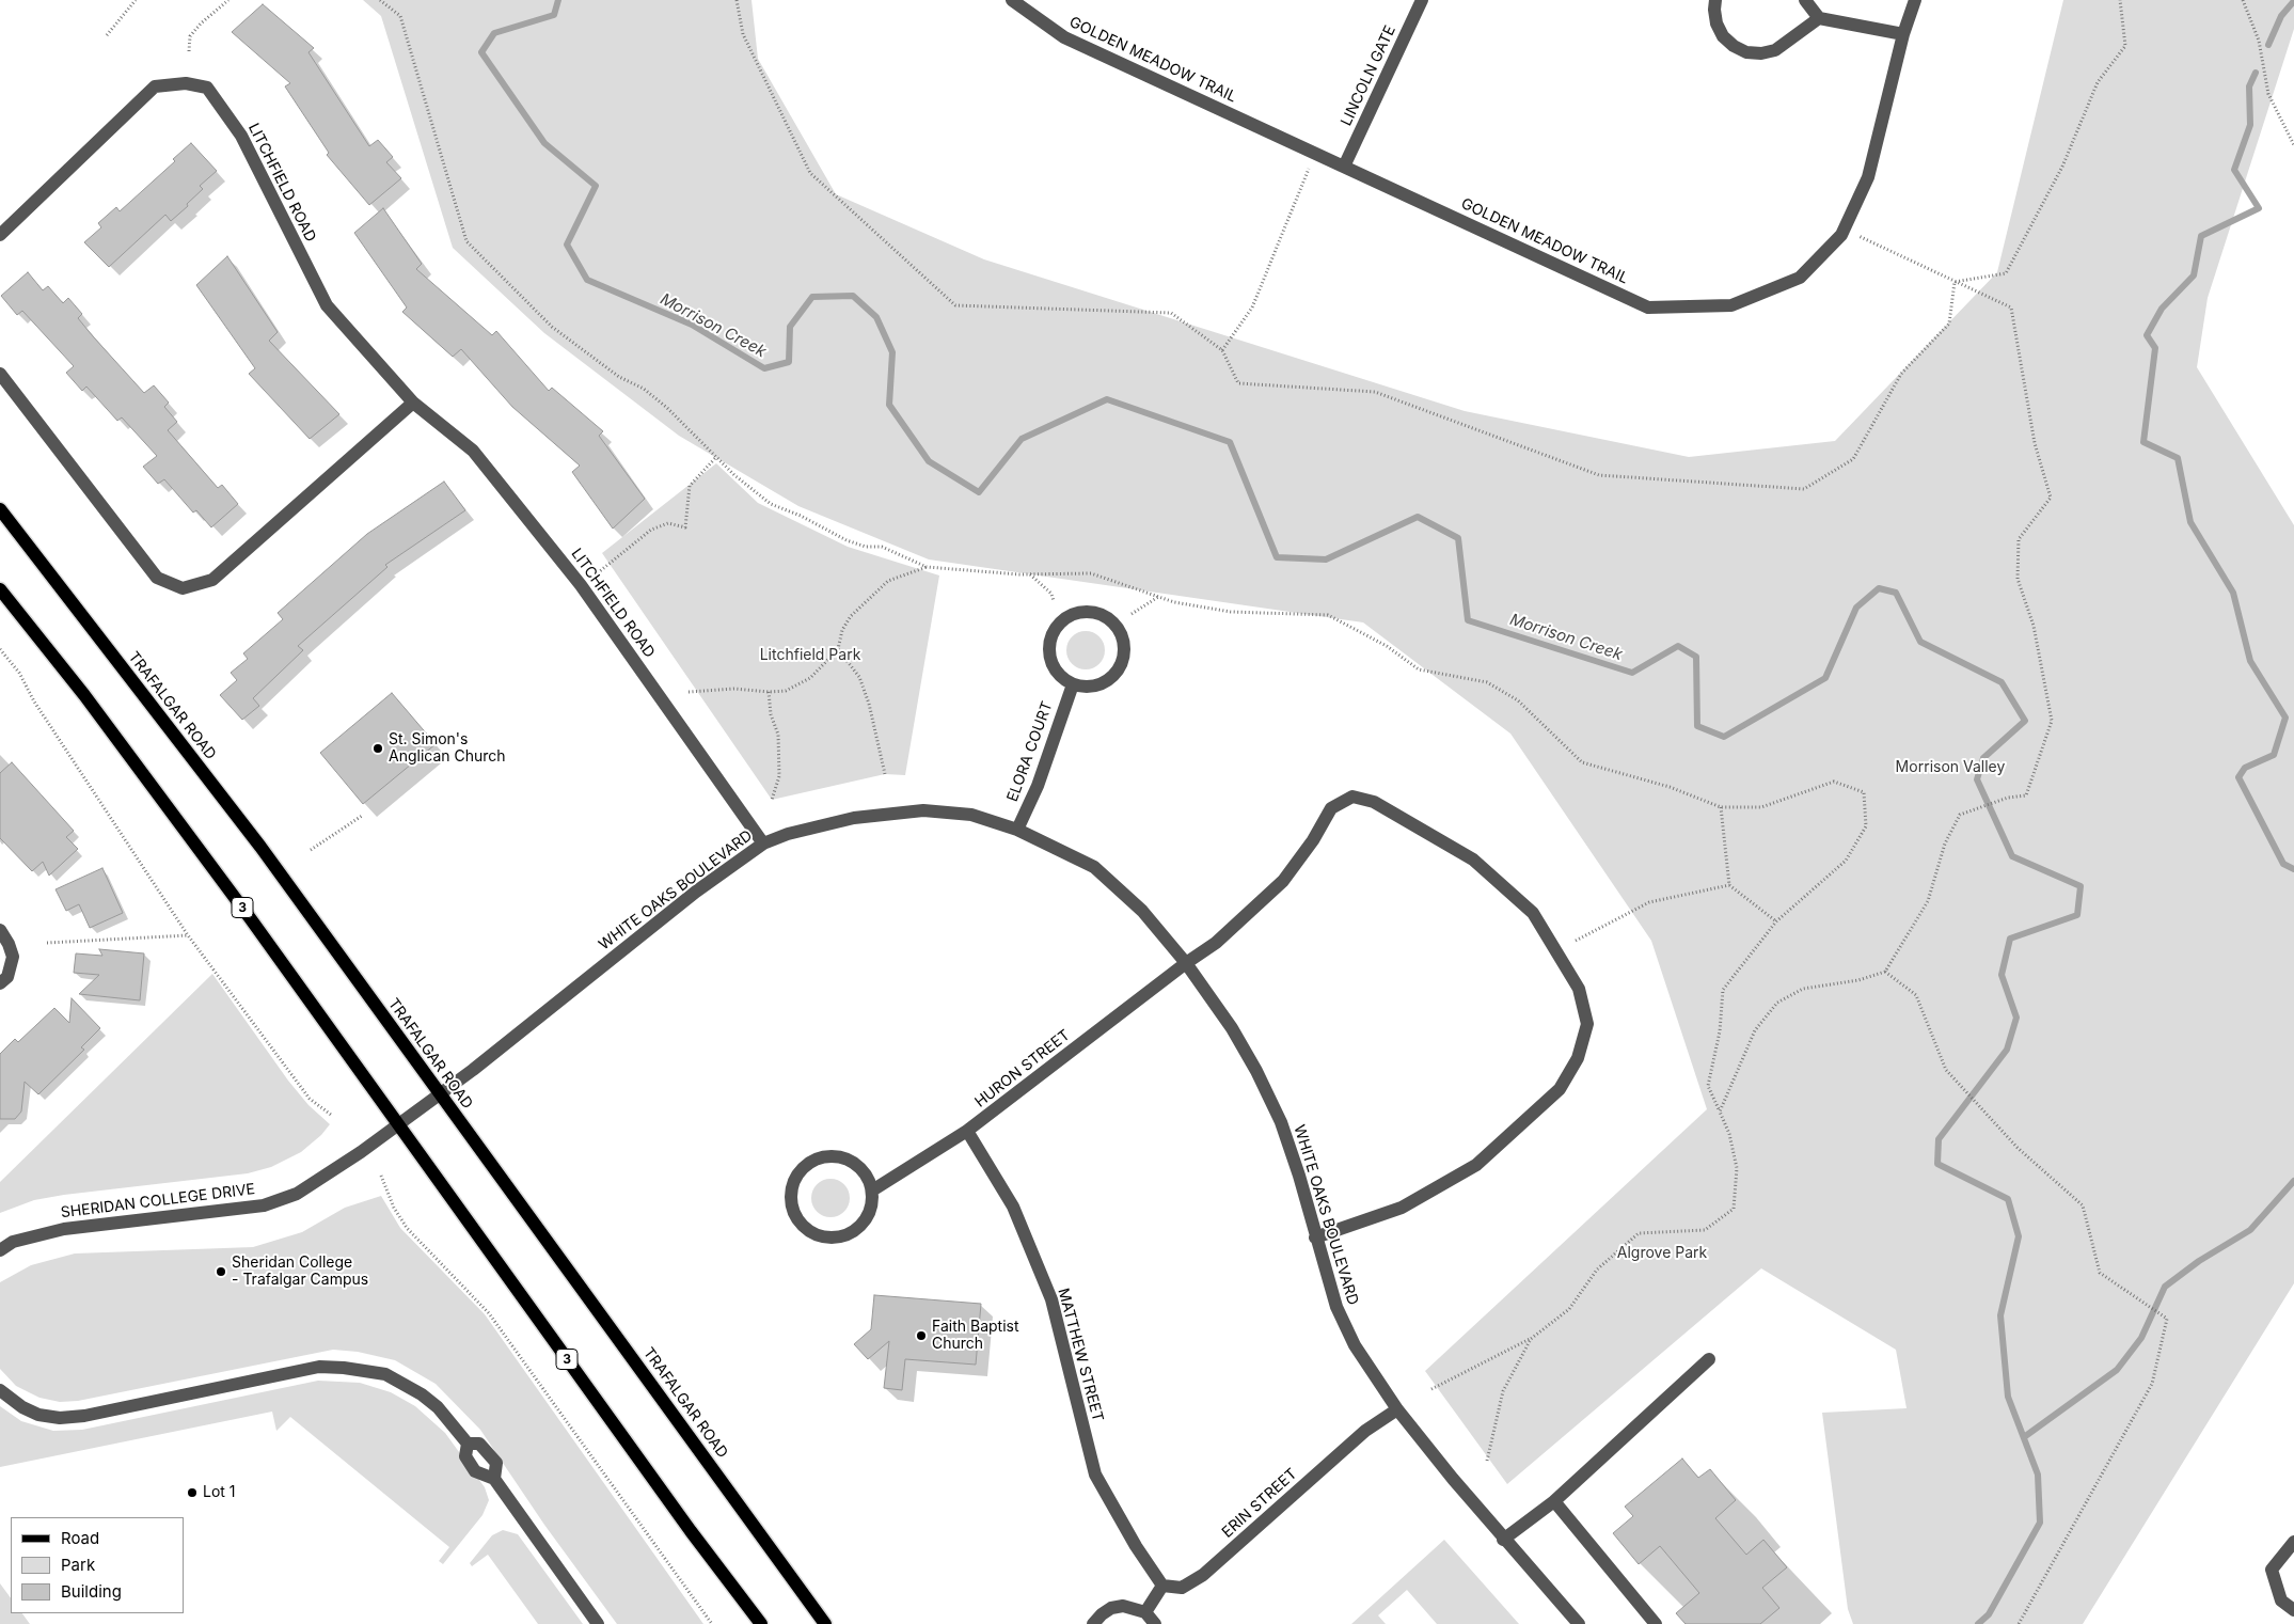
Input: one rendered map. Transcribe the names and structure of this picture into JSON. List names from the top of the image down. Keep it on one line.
{"streets":{"main road":["TRAFALGAR ROAD","3"],"street":["GOLDEN MEADOW TRAIL","LINCOLN GATE","LITCHFIELD ROAD","ELORA COURT","WHITE OAKS BOULEVARD","HURON STREET","SHERIDAN COLLEGE DRIVE","MATTHEW STREET","ERIN STREET"]},"crossings":[["GOLDEN MEADOW TRAIL","LINCOLN GATE"],["LITCHFIELD ROAD","WHITE OAKS BOULEVARD"],["TRAFALGAR ROAD","WHITE OAKS BOULEVARD"],["ELORA COURT","WHITE OAKS BOULEVARD"],["WHITE OAKS BOULEVARD","3"],["WHITE OAKS BOULEVARD","HURON STREET"],["WHITE OAKS BOULEVARD","SHERIDAN COLLEGE DRIVE"],["WHITE OAKS BOULEVARD","ERIN STREET"],["3","SHERIDAN COLLEGE DRIVE"],["HURON STREET","MATTHEW STREET"],["MATTHEW STREET","ERIN STREET"]],"water":["Morrison Creek"],"parks":["Litchfield Park","Morrison Valley","Algrove Park"],"places":["St. Simon's Anglican Church","Sheridan College - Trafalgar Campus","Faith Baptist Church","Lot 1"],"legend":["Road","Park","Building"]}
